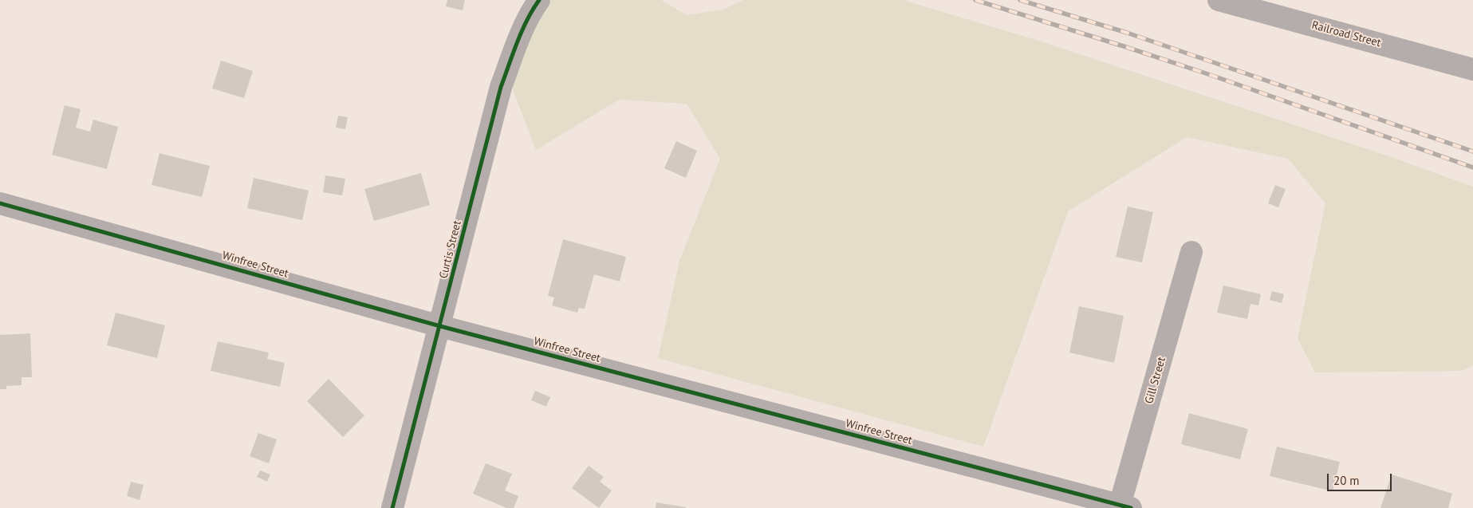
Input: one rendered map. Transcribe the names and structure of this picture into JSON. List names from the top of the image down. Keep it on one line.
{"streets":{"street":["Railroad Street","Curtis Street","Winfree Street","Gill Street"]},"crossings":[["Curtis Street","Winfree Street"],["Winfree Street","Gill Street"]],"scale_bar":"20 m"}
